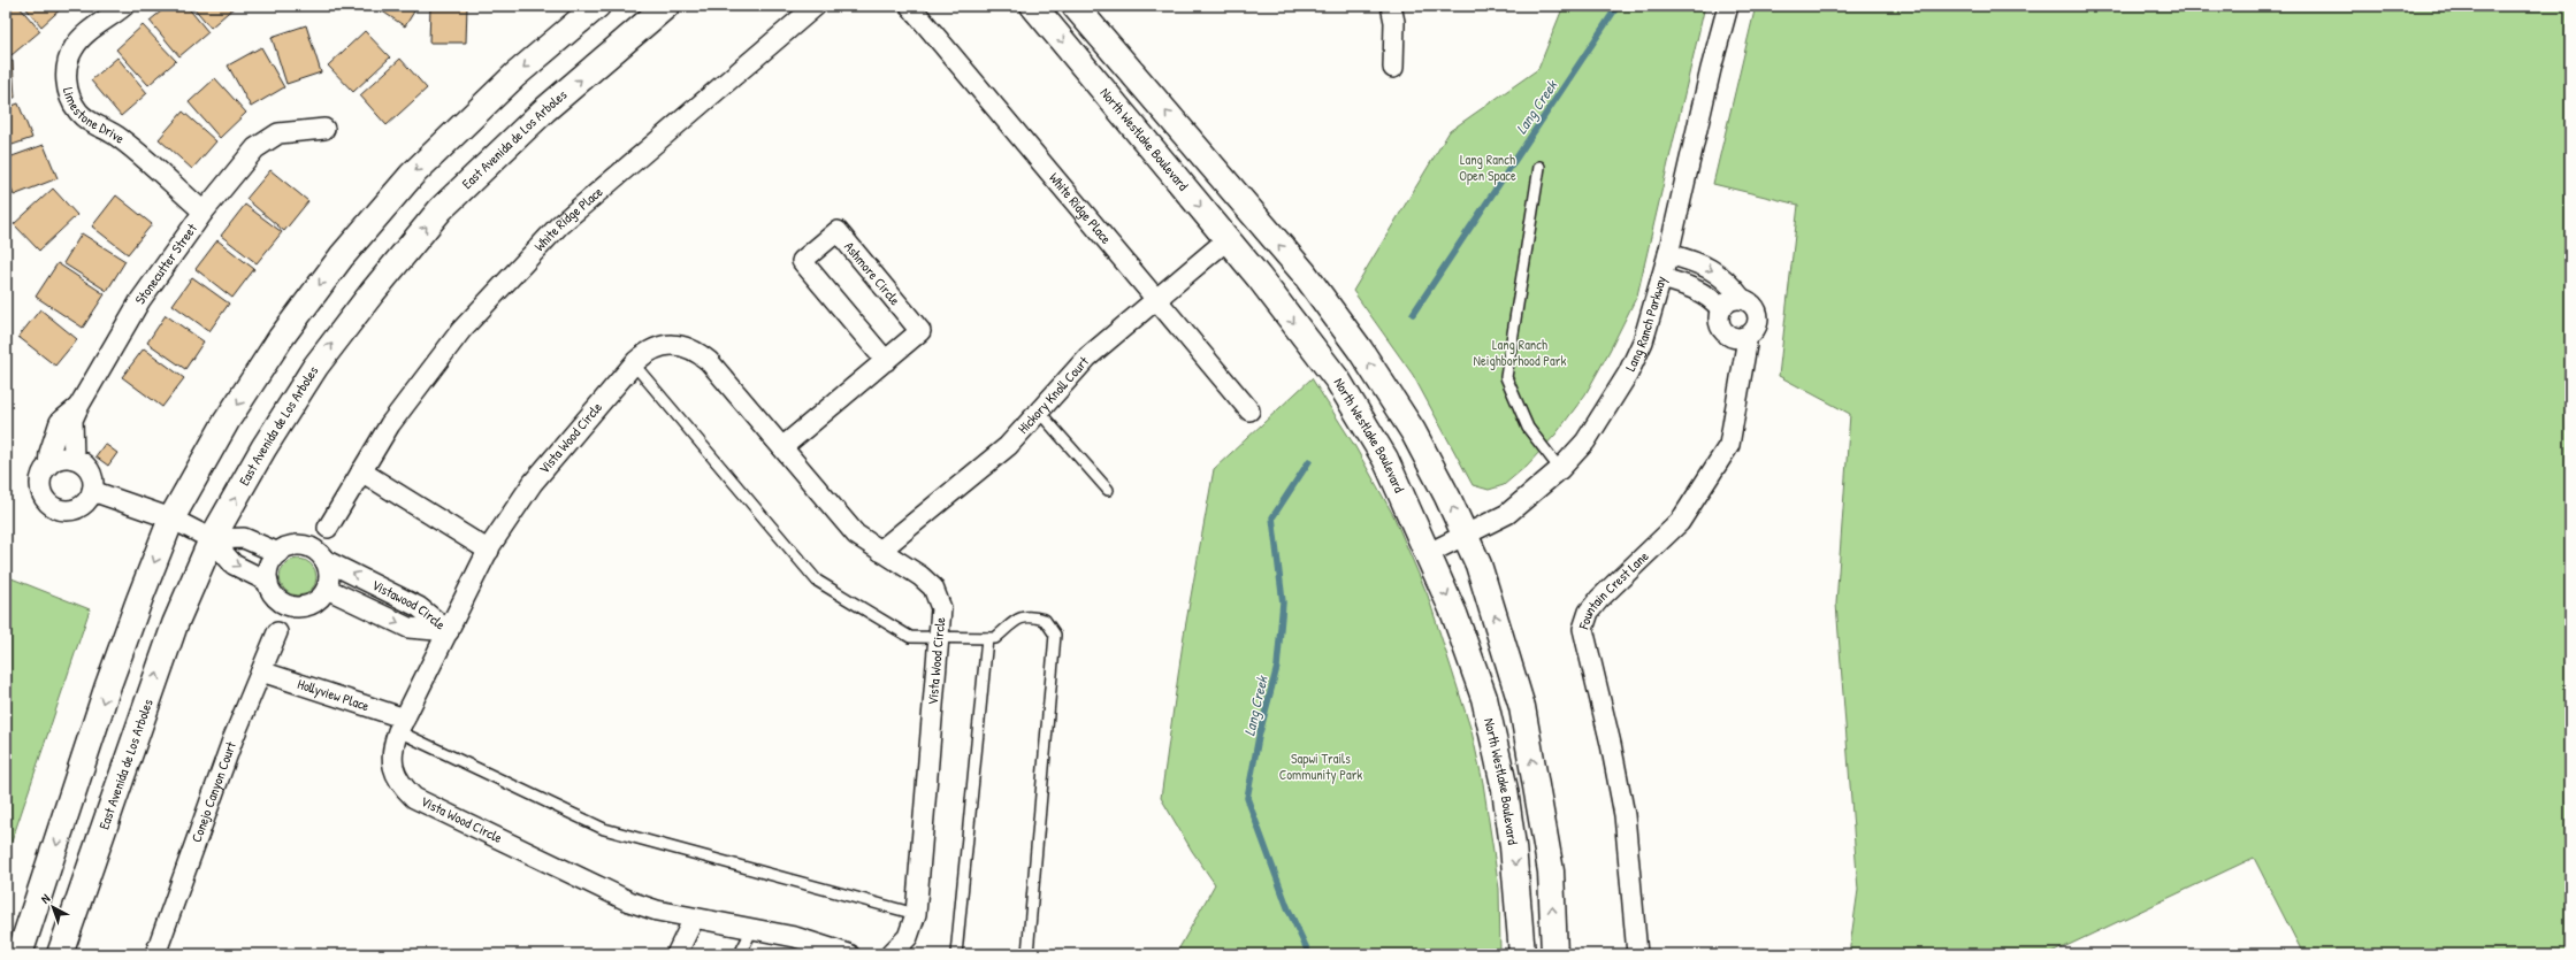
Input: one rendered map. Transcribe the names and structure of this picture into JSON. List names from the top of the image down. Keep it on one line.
{"streets":{"main road":["East Avenida de Los Arboles","North Westlake Boulevard"],"street":["Limestone Drive","White Ridge Place","Stonecutter Street","Ashmore Circle","Lang Ranch Parkway","Hickory Knoll Court","Vista Wood Circle","Fountain Crest Lane","Vistawood Circle","Hollyview Place","Conejo Canyon Court"]},"crossings":[["Limestone Drive","Stonecutter Street"],["North Westlake Boulevard","Lang Ranch Parkway"],["North Westlake Boulevard","Hickory Knoll Court"],["White Ridge Place","Hickory Knoll Court"],["Ashmore Circle","Vista Wood Circle"],["Hickory Knoll Court","Vista Wood Circle"],["Vista Wood Circle","Vistawood Circle"],["Vista Wood Circle","Hollyview Place"],["Hollyview Place","Conejo Canyon Court"]],"water":["Lang Creek"],"parks":["Lang Ranch Open Space","Lang Ranch Neighborhood Park","Sapwi Trails Community Park"],"north":"top left"}
